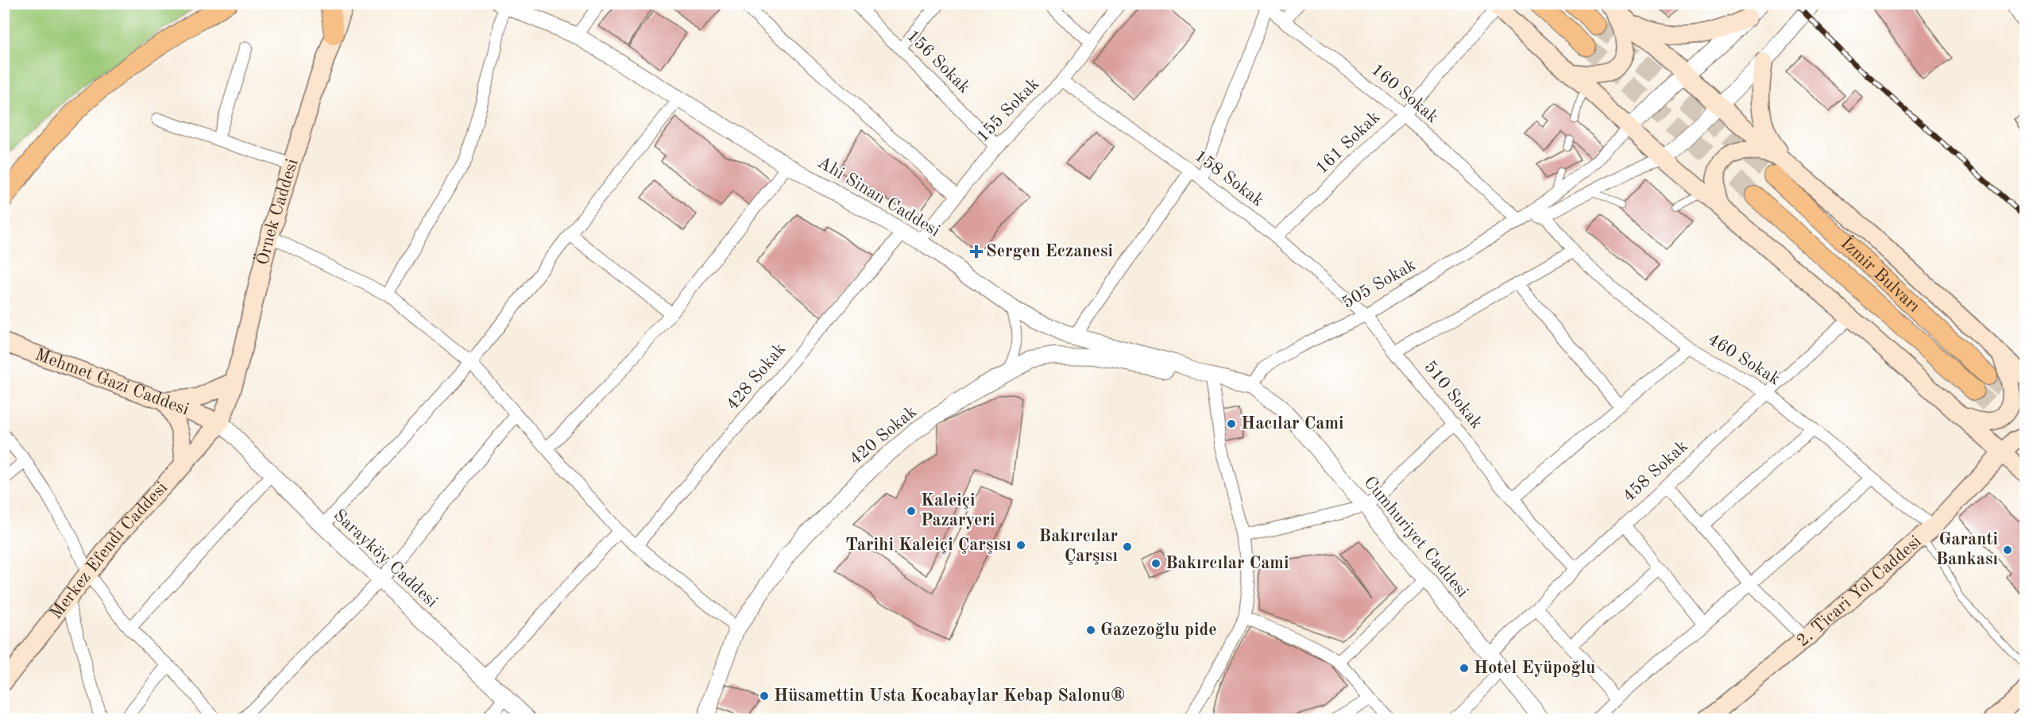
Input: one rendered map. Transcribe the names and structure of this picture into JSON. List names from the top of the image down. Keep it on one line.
{"streets":{"main road":["Örnek Caddesi","İzmir Bulvarı","Mehmet Gazi Caddesi","Merkez Efendi Caddesi","2. Ticari Yol Caddesi"],"street":["156 Sokak","160 Sokak","155 Sokak","161 Sokak","158 Sokak","Ahi Sinan Caddesi","505 Sokak","460 Sokak","428 Sokak","510 Sokak","420 Sokak","458 Sokak","Cumhuriyet Caddesi","Sarayköy Caddesi"]},"crossings":[["156 Sokak","155 Sokak"],["160 Sokak","161 Sokak"],["160 Sokak","505 Sokak"],["155 Sokak","158 Sokak"],["155 Sokak","Ahi Sinan Caddesi"],["161 Sokak","158 Sokak"],["158 Sokak","505 Sokak"],["158 Sokak","510 Sokak"],["Ahi Sinan Caddesi","505 Sokak"],["Ahi Sinan Caddesi","428 Sokak"],["Ahi Sinan Caddesi","420 Sokak"],["Ahi Sinan Caddesi","Cumhuriyet Caddesi"],["Örnek Caddesi","Mehmet Gazi Caddesi"],["Örnek Caddesi","Merkez Efendi Caddesi"],["Örnek Caddesi","Sarayköy Caddesi"],["505 Sokak","510 Sokak"],["505 Sokak","Cumhuriyet Caddesi"],["460 Sokak","458 Sokak"],["460 Sokak","2. Ticari Yol Caddesi"],["Mehmet Gazi Caddesi","Merkez Efendi Caddesi"],["Mehmet Gazi Caddesi","Sarayköy Caddesi"],["510 Sokak","458 Sokak"],["458 Sokak","Cumhuriyet Caddesi"],["Merkez Efendi Caddesi","Sarayköy Caddesi"]],"places":{"health":["Sergen Eczanesi"],"other":["Hacılar Cami","Kaleiçi Pazaryeri","Tarihi Kaleiçi Çarşısı","Bakırcılar Çarşısı","Garanti Bankası","Bakırcılar Cami","Gazezoğlu pide","Hotel Eyüpoğlu","Hüsamettin Usta Kocabaylar Kebap Salonu®"]}}
